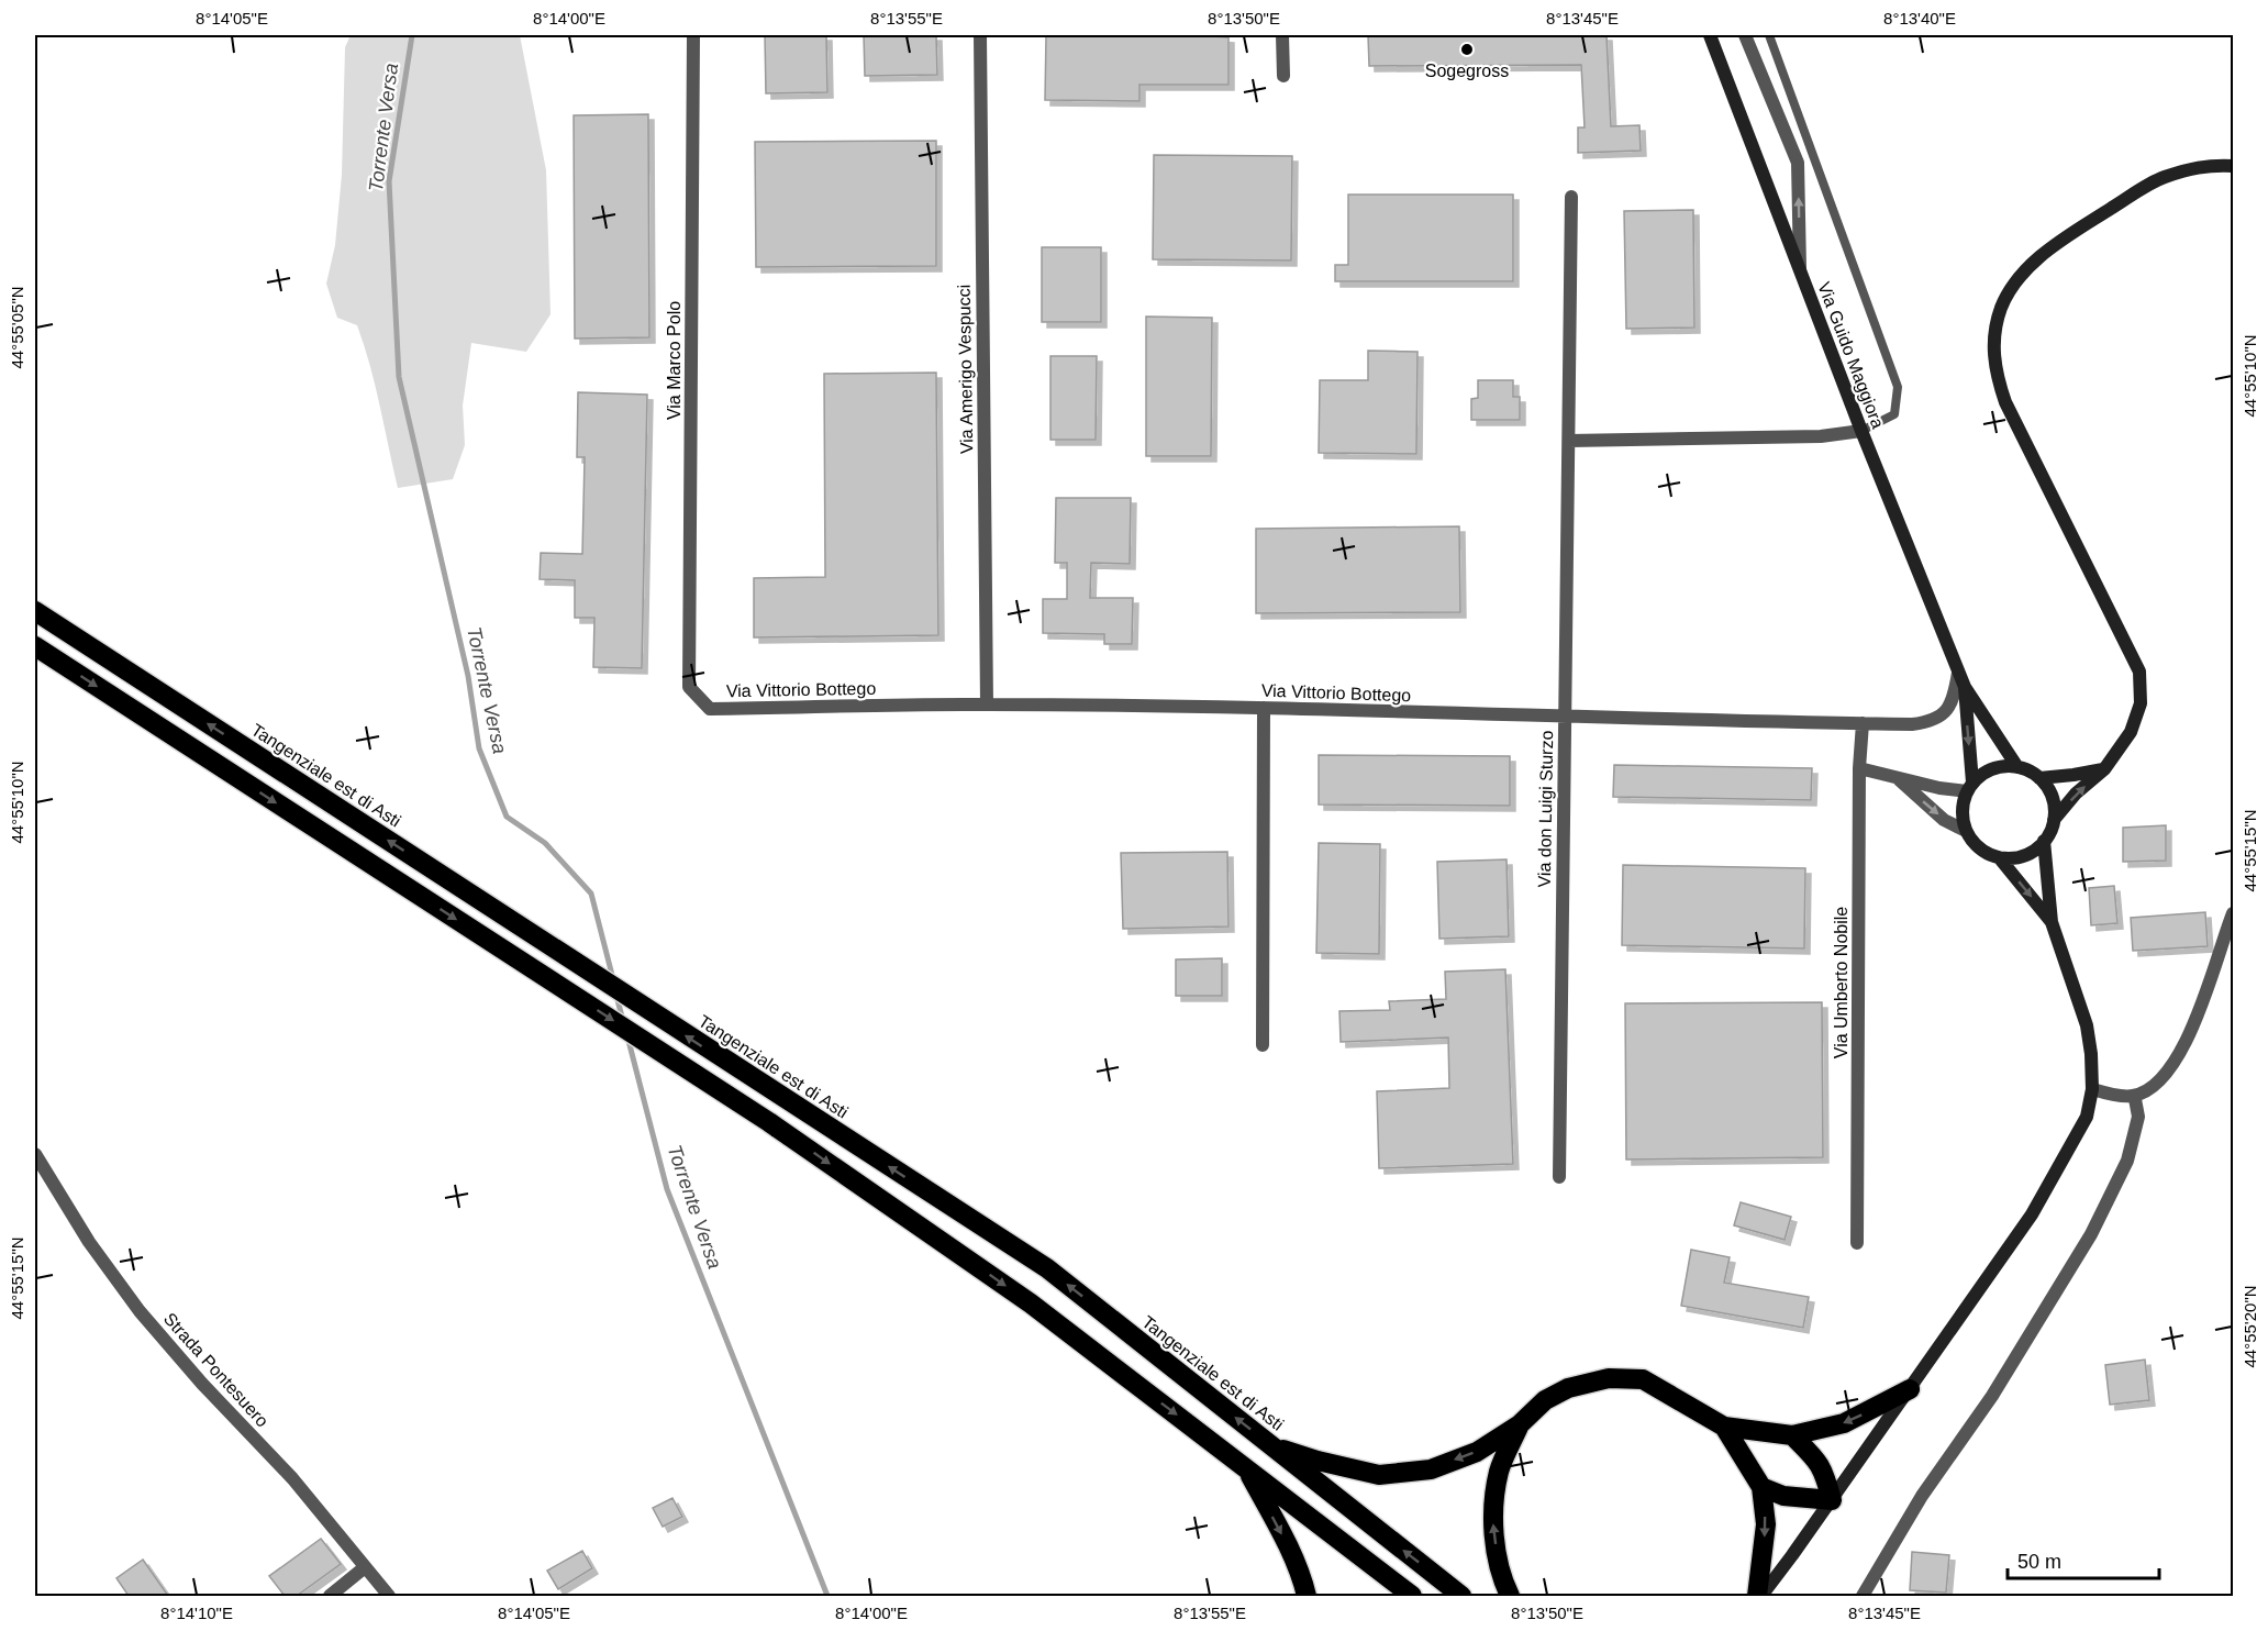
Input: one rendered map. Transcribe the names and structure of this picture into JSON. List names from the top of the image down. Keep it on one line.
{"streets":{"highway":["Tangenziale est di Asti"],"street":["Via Guido Maggiora","Via Marco Polo","Via Amerigo Vespucci","Via Vittorio Bottego","Via don Luigi Sturzo","Via Umberto Nobile","Strada Pontesuero"]},"crossings":[["Via Guido Maggiora","Via Vittorio Bottego"],["Via Marco Polo","Via Vittorio Bottego"],["Via Amerigo Vespucci","Via Vittorio Bottego"],["Via Vittorio Bottego","Via don Luigi Sturzo"],["Via Vittorio Bottego","Via Umberto Nobile"]],"water":["Torrente Versa"],"places":["Sogegross"],"scale_bar":"50 m","coordinates":["8°14'05\"E","8°14'00\"E","8°13'55\"E","8°13'50\"E","8°13'45\"E","8°13'40\"E","44°55'05\"N","44°55'10\"N","44°55'15\"N","44°55'20\"N","8°14'10\"E"]}
